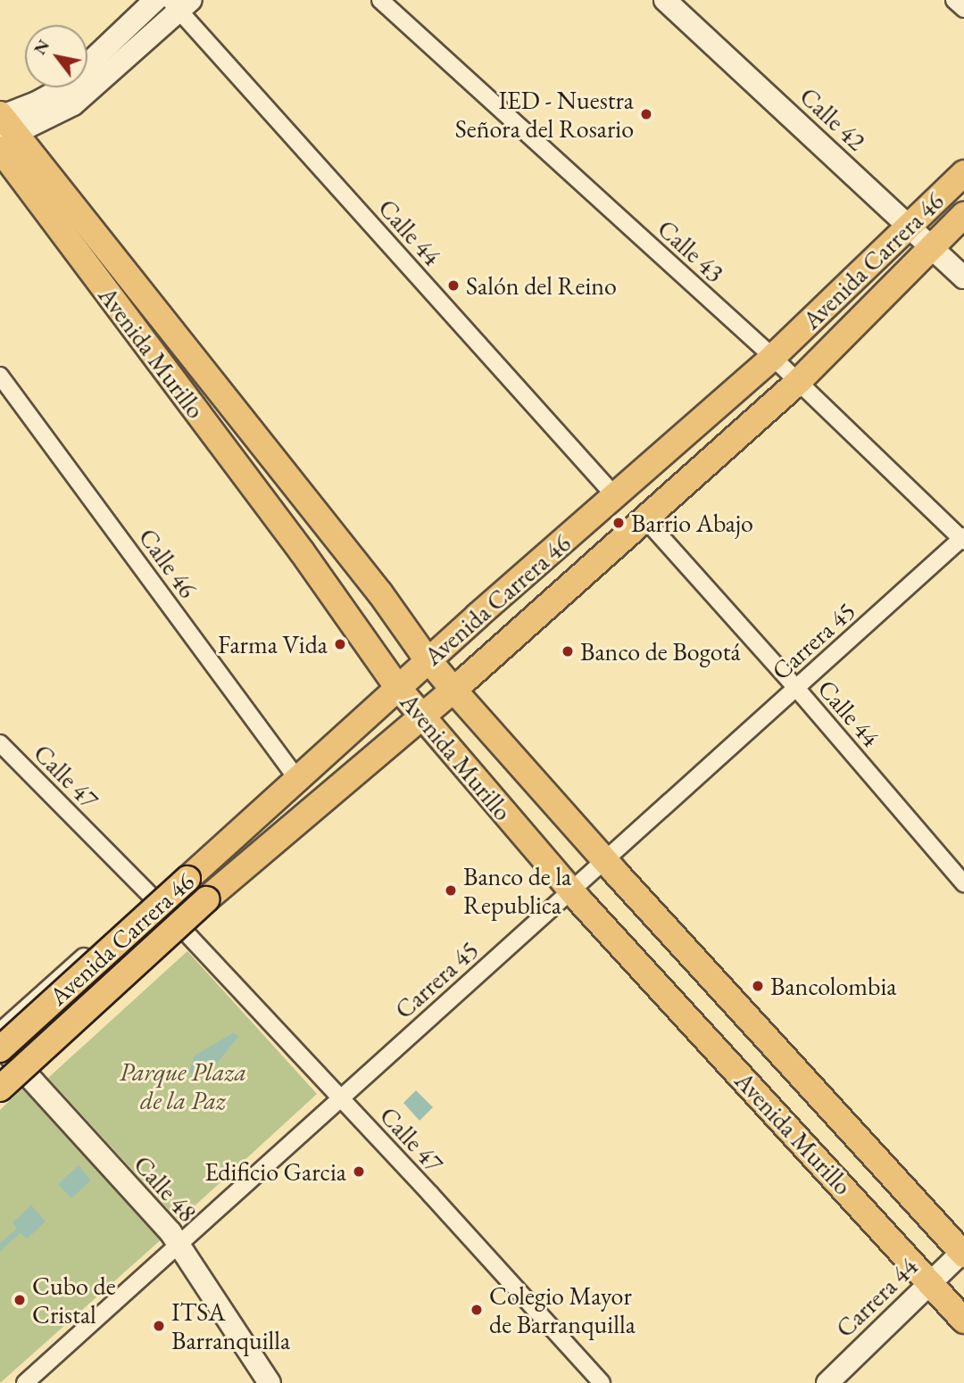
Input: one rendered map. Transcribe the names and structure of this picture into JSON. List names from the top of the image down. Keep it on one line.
{"streets":{"main road":["Avenida Carrera 46","Avenida Murillo"],"street":["Calle 42","Calle 44","Calle 43","Calle 46","Carrera 45","Calle 47","Calle 48","Carrera 44"]},"crossings":[["Calle 42","Avenida Carrera 46"],["Calle 44","Avenida Carrera 46"],["Calle 44","Carrera 45"],["Calle 43","Avenida Carrera 46"],["Calle 43","Carrera 45"],["Avenida Carrera 46","Avenida Murillo"],["Avenida Carrera 46","Calle 46"],["Avenida Carrera 46","Calle 48"],["Avenida Murillo","Carrera 45"],["Avenida Murillo","Carrera 44"],["Carrera 45","Calle 47"],["Carrera 45","Calle 48"]],"parks":["Parque Plaza de la Paz"],"places":["IED - Nuestra Señora del Rosario","Salón del Reino","Barrio Abajo","Farma Vida","Banco de Bogotá","Banco de la Republica","Bancolombia","Edificio Garcia","Cubo de Cristal","Colegio Mayor de Barranquilla","ITSA Barranquilla"],"north":"top left"}
